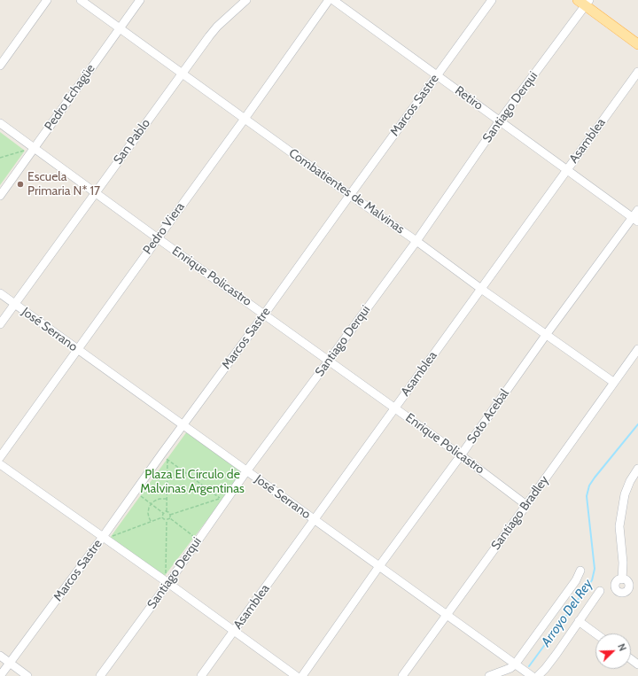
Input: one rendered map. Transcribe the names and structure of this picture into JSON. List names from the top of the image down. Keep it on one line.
{"streets":{"street":["Pedro Echagüe","Retiro","Marcos Sastre","Santiago Derqui","Asamblea","San Pablo","Combatientes de Malvinas","Pedro Viera","Enrique Policastro","José Serrano","Soto Acebal","Santiago Bradley"]},"crossings":[["Pedro Echagüe","Combatientes de Malvinas"],["Pedro Echagüe","Enrique Policastro"],["Retiro","Marcos Sastre"],["Retiro","Santiago Derqui"],["Retiro","Asamblea"],["Retiro","Soto Acebal"],["Marcos Sastre","Combatientes de Malvinas"],["Marcos Sastre","Enrique Policastro"],["Marcos Sastre","José Serrano"],["Santiago Derqui","Combatientes de Malvinas"],["Santiago Derqui","Enrique Policastro"],["Santiago Derqui","José Serrano"],["Asamblea","Combatientes de Malvinas"],["Asamblea","Enrique Policastro"],["Asamblea","José Serrano"],["San Pablo","Combatientes de Malvinas"],["San Pablo","Enrique Policastro"],["San Pablo","José Serrano"],["Combatientes de Malvinas","Pedro Viera"],["Combatientes de Malvinas","Soto Acebal"],["Combatientes de Malvinas","Santiago Bradley"],["Pedro Viera","Enrique Policastro"],["Pedro Viera","José Serrano"],["Enrique Policastro","Soto Acebal"],["Enrique Policastro","Santiago Bradley"],["José Serrano","Soto Acebal"],["José Serrano","Santiago Bradley"]],"water":["Arroyo Del Rey"],"parks":["Plaza El Círculo de Malvinas Argentinas"],"places":["Escuela Primaria N* 17"],"north":"top right"}
